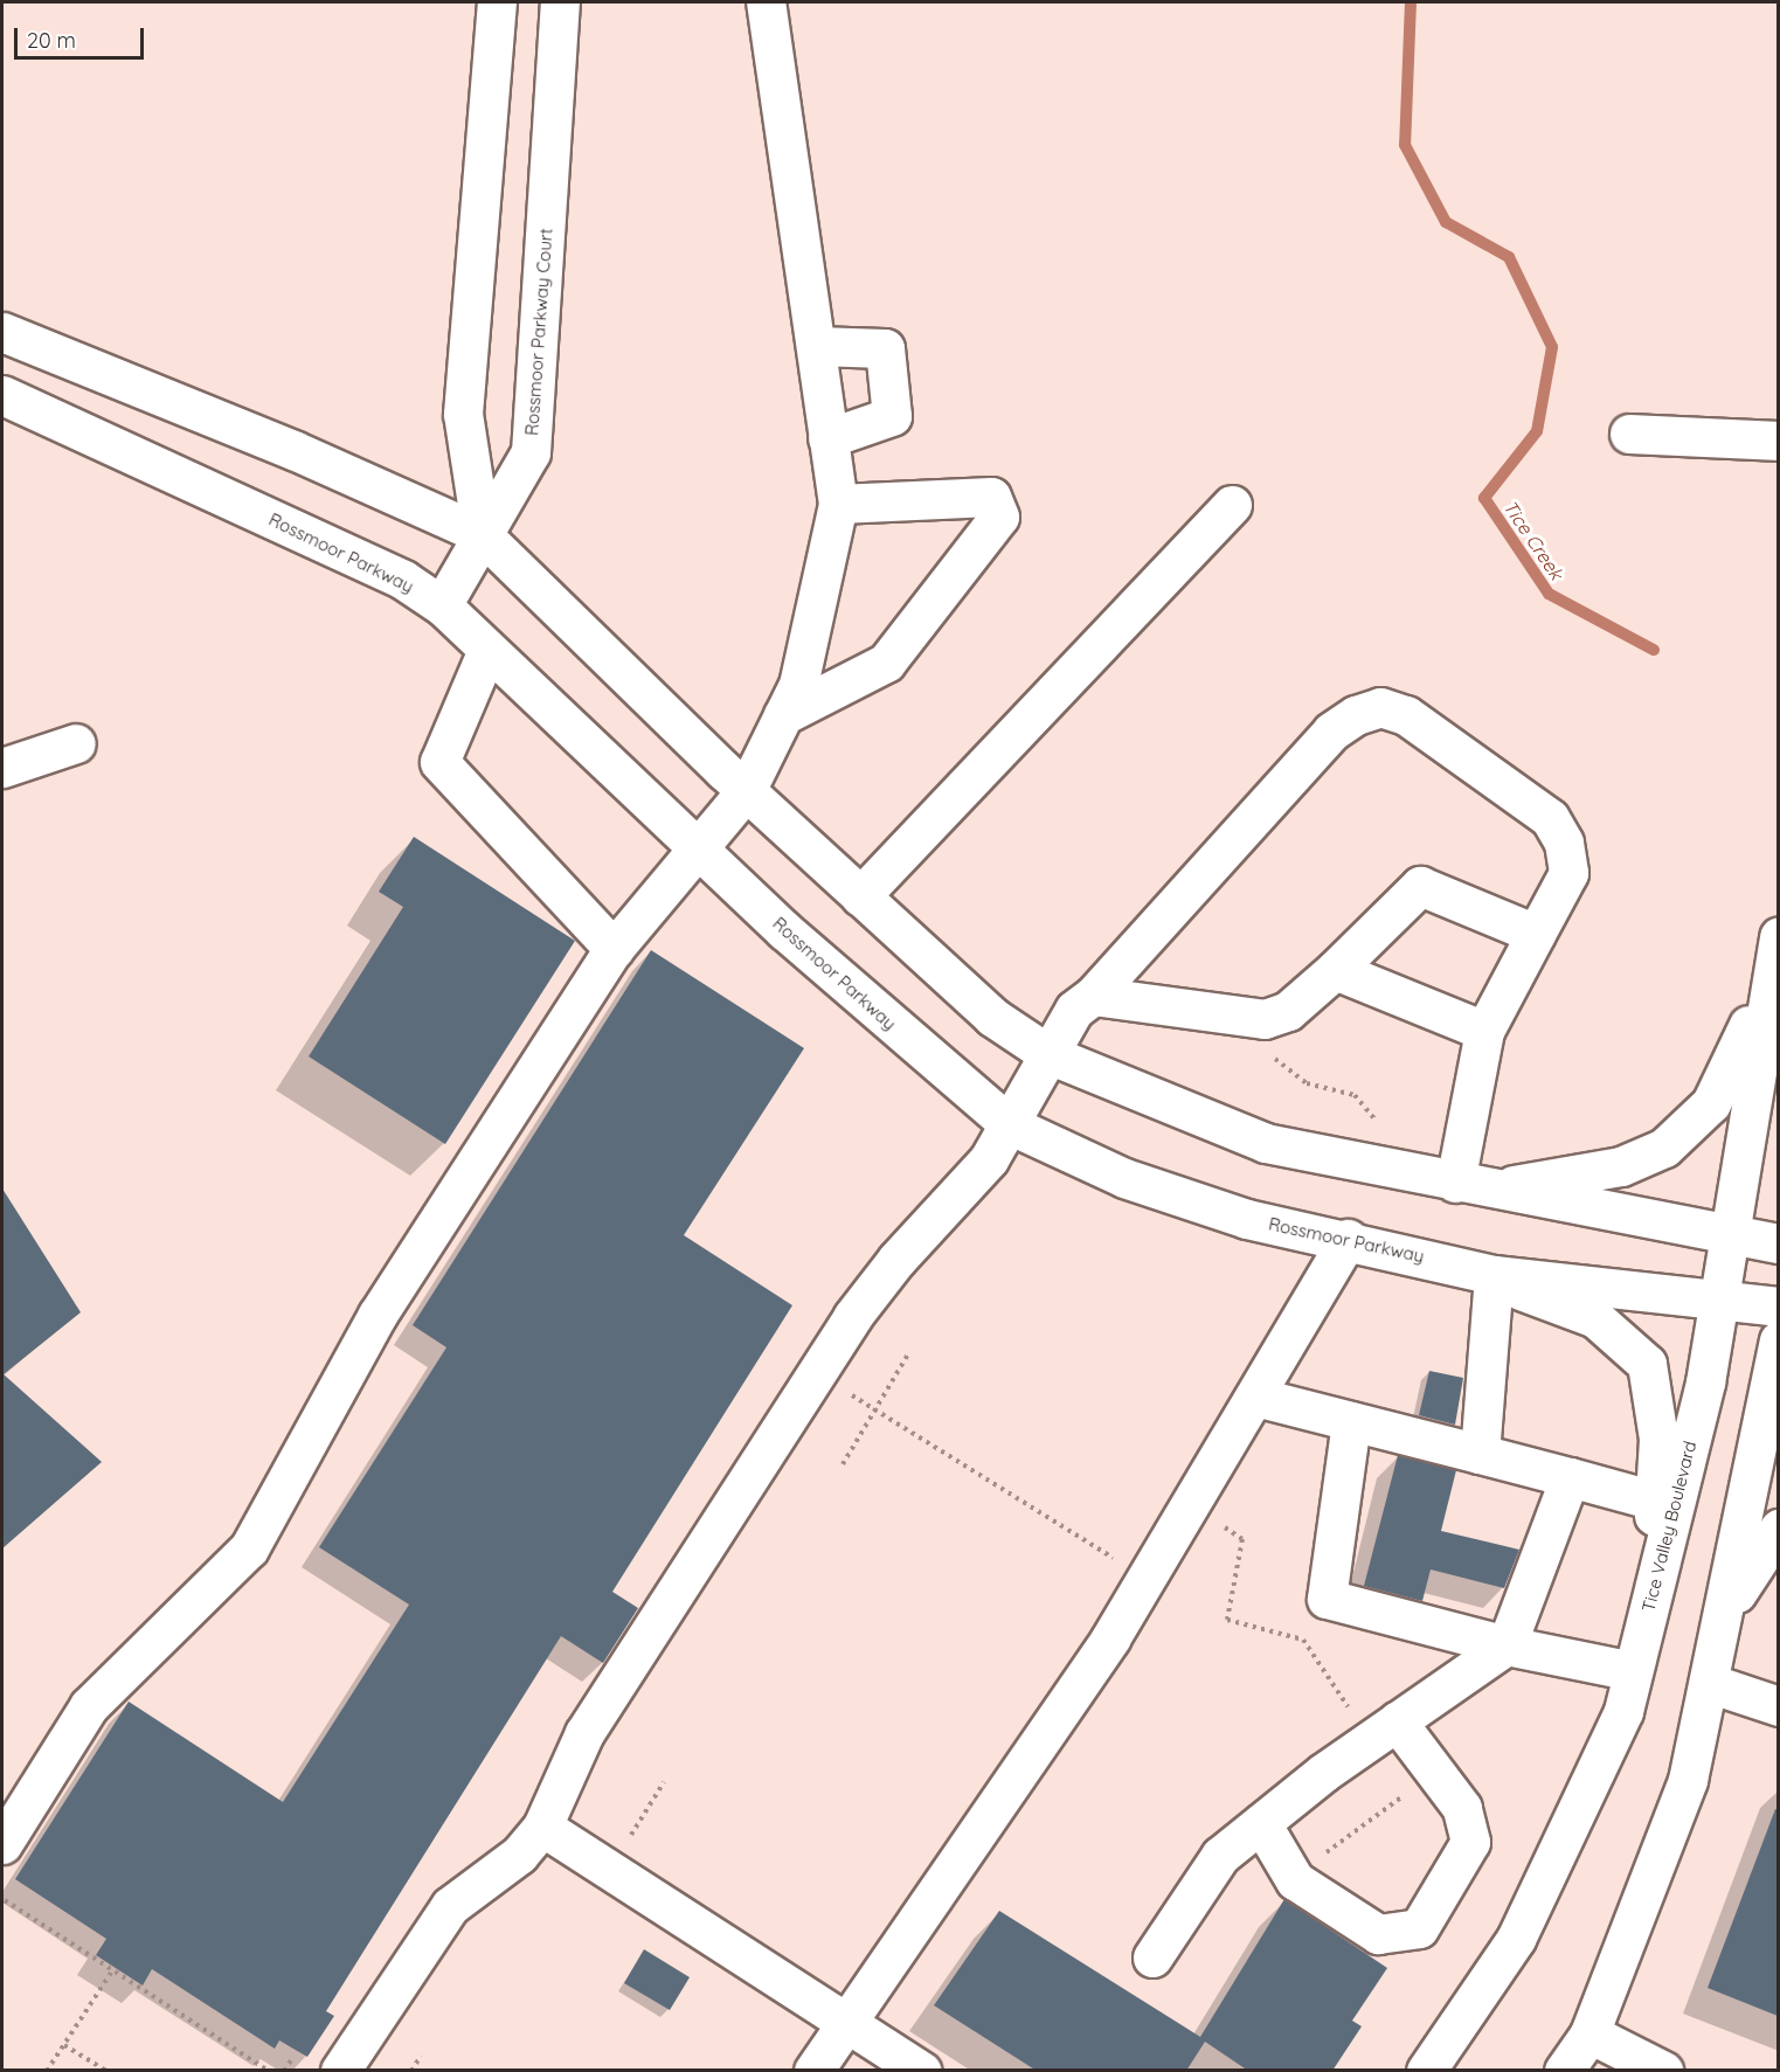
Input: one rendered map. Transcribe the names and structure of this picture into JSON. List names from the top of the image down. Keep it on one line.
{"streets":{"street":["Rossmoor Parkway Court","Rossmoor Parkway","Tice Valley Boulevard"]},"crossings":[["Rossmoor Parkway Court","Rossmoor Parkway"],["Rossmoor Parkway","Tice Valley Boulevard"]],"water":["Tice Creek"],"scale_bar":"20 m"}
